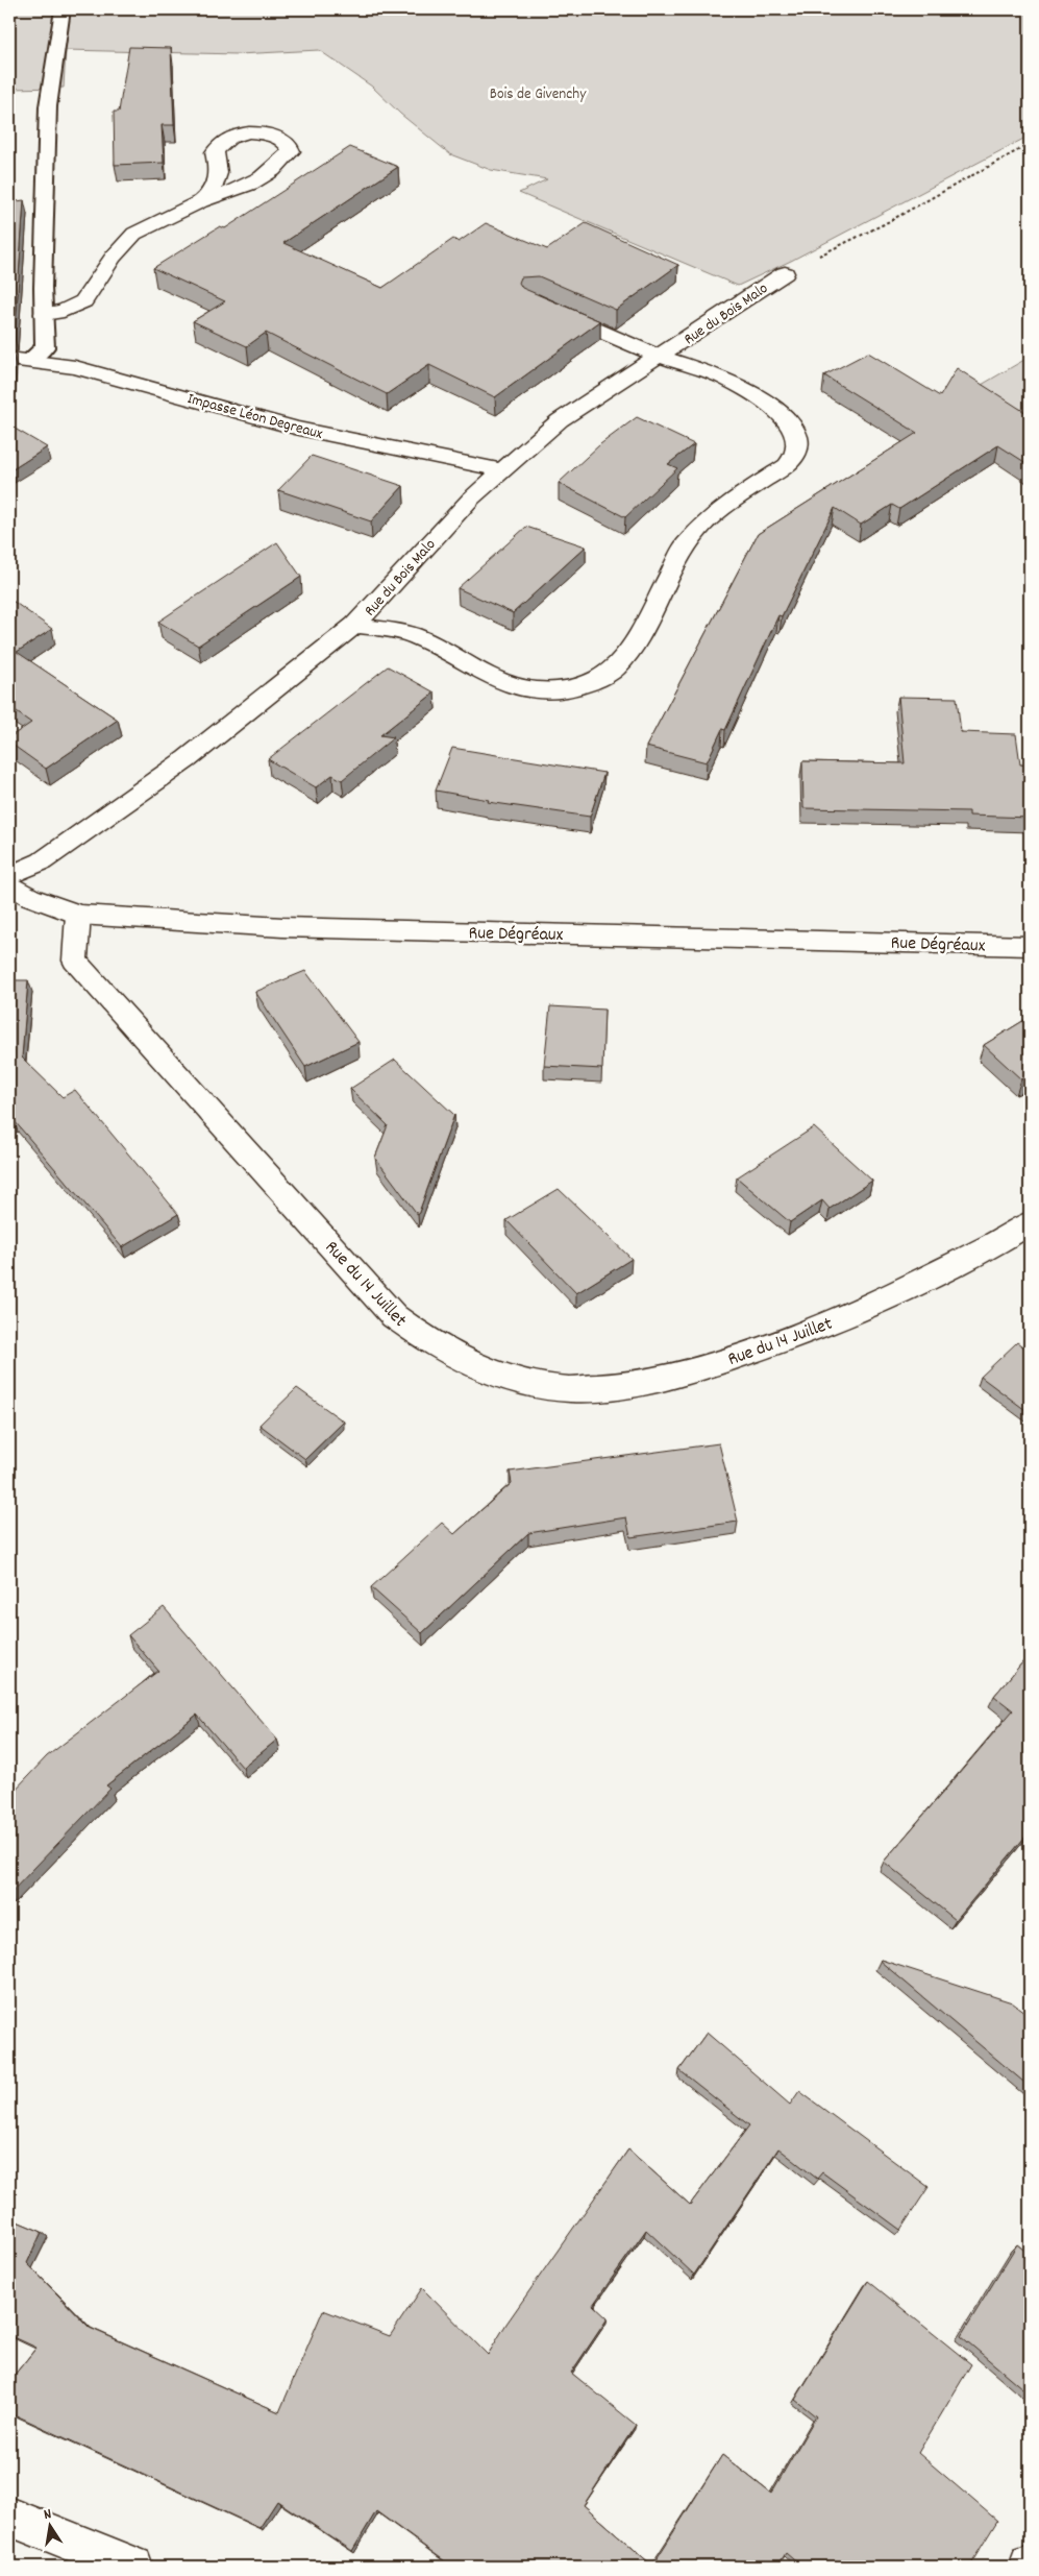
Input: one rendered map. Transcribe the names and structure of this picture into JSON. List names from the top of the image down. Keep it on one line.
{"streets":{"street":["Rue du Bois Malo","Impasse Léon Degreaux","Rue Dégréaux","Rue du 14 Juillet"]},"crossings":[["Rue du Bois Malo","Impasse Léon Degreaux"],["Rue Dégréaux","Rue du 14 Juillet"]],"parks":["Bois de Givenchy"],"north":"top"}
